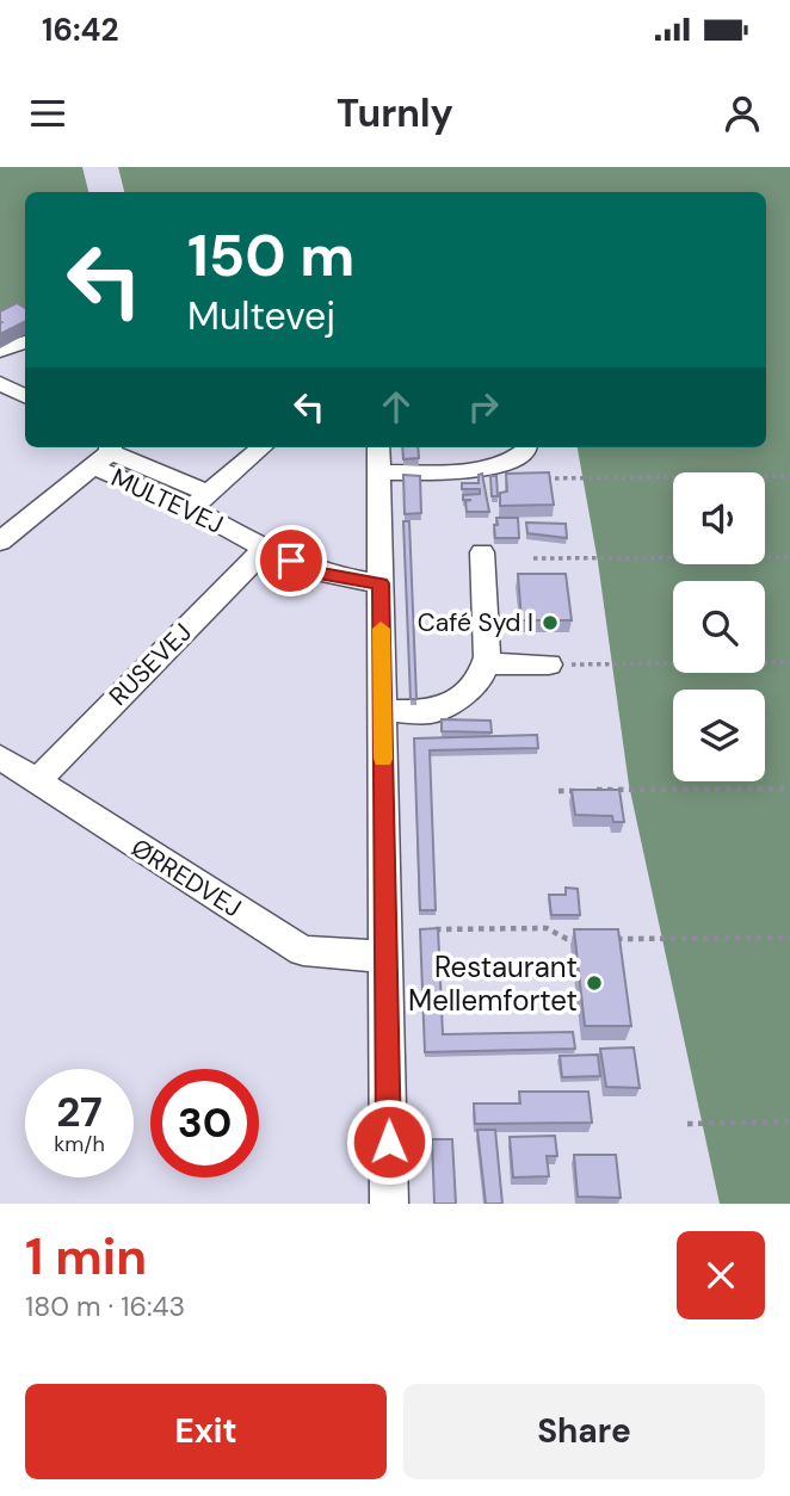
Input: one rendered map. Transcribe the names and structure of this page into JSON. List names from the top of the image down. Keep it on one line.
{"streets":{"street":["MULTEVEJ","RUSEVEJ","ØRREDVEJ"]},"crossings":[["MULTEVEJ","RUSEVEJ"],["RUSEVEJ","ØRREDVEJ"]],"places":["Café Syd I","Restaurant Mellemfortet"],"page":{"status":"16:42","header":"Turnly","turn":["150 m","Multevej"],"speed":"27 km/h","limit":"30","heading":["1 min","180 m · 16:43"],"buttons":["Exit","Share"]}}
